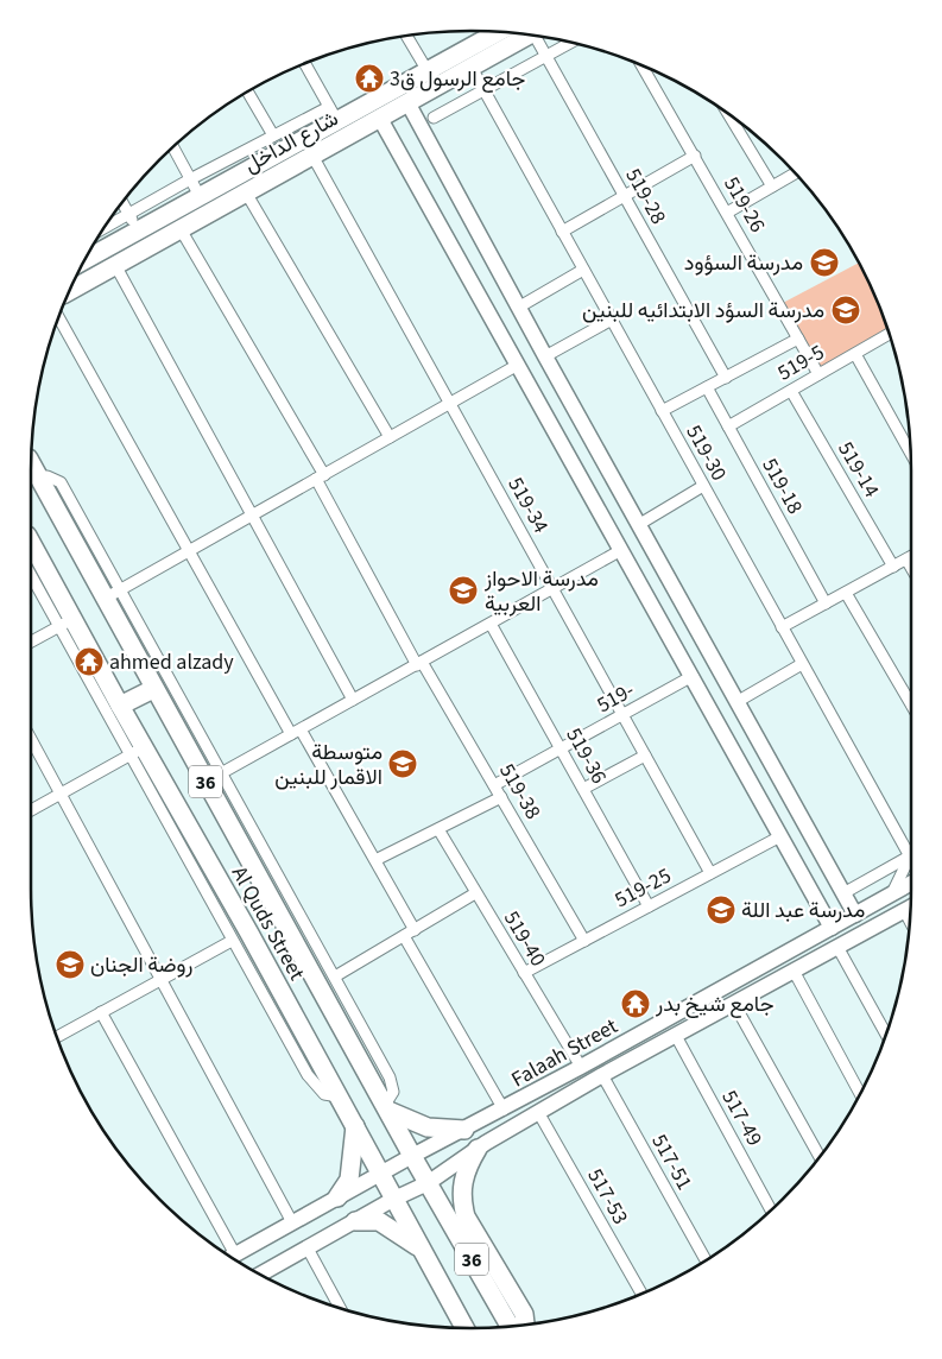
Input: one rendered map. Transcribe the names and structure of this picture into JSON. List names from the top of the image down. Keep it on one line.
{"streets":{"main road":["شارع الداخل","36","Al Quds Street"],"street":["519-28","519-26","519-5","519-30","519-14","519-18","519-34","519-","519-36","519-38","519-25","519-40","Falaah Street","517-49","517-51","517-53"]},"crossings":[["شارع الداخل","519-30"],["شارع الداخل","519-34"],["شارع الداخل","519-38"],["519-26","519-5"],["519-5","519-14"],["519-5","519-18"],["519-34","519-"],["519-34","519-25"],["519-","519-36"],["519-","519-38"],["519-36","519-25"],["519-38","519-25"],["519-25","519-40"],["Al Quds Street","Falaah Street"],["519-40","Falaah Street"],["Falaah Street","517-49"],["Falaah Street","517-51"],["Falaah Street","517-53"]],"places":{"temple":["جامع الرسول ق3","ahmed alzady","جامع شيخ بدر"],"school or university":["مدرسة السؤود","مدرسة السؤد الابتدائيه للبنين","مدرسة الاحواز العربية","متوسطة الاقمار للبنين","مدرسة عبد اللة","روضة الجنان"]}}
